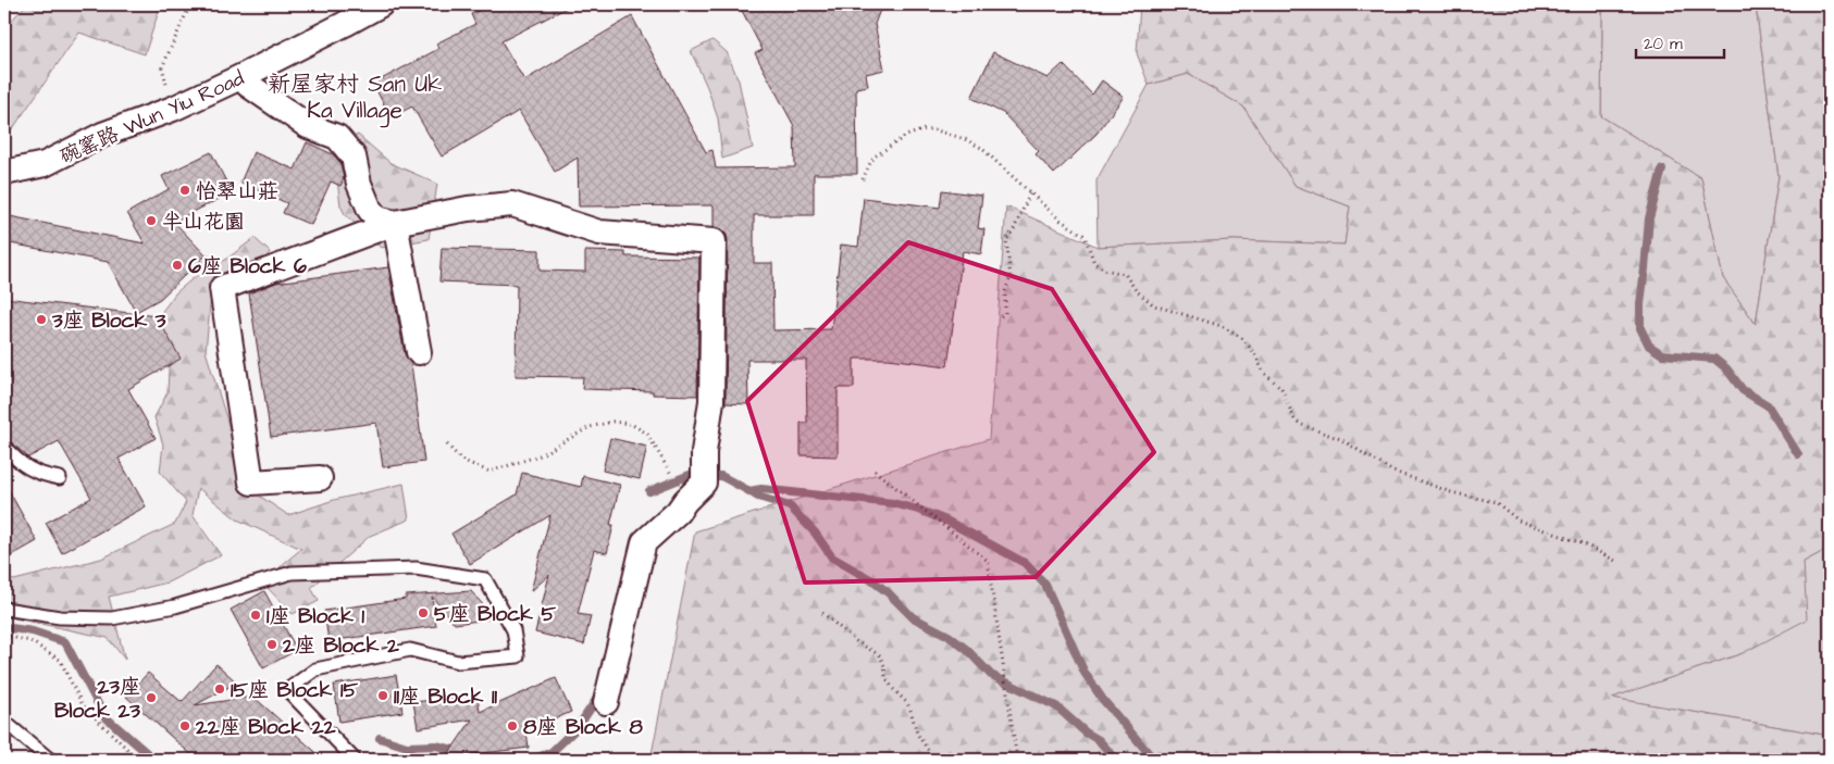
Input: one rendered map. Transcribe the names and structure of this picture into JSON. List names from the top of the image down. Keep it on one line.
{"streets":{"street":["碗窰路 Wun Yiu Road"]},"districts":["新屋家村 San Uk Ka Village"],"places":["怡翠山莊","半山花園","6座 Block 6","3座 Block 3","5座 Block 5","1座 Block 1","2座 Block 2","15座 Block 15","11座 Block 11","23座 Block 23","22座 Block 22","8座 Block 8"],"scale_bar":"20 m"}
